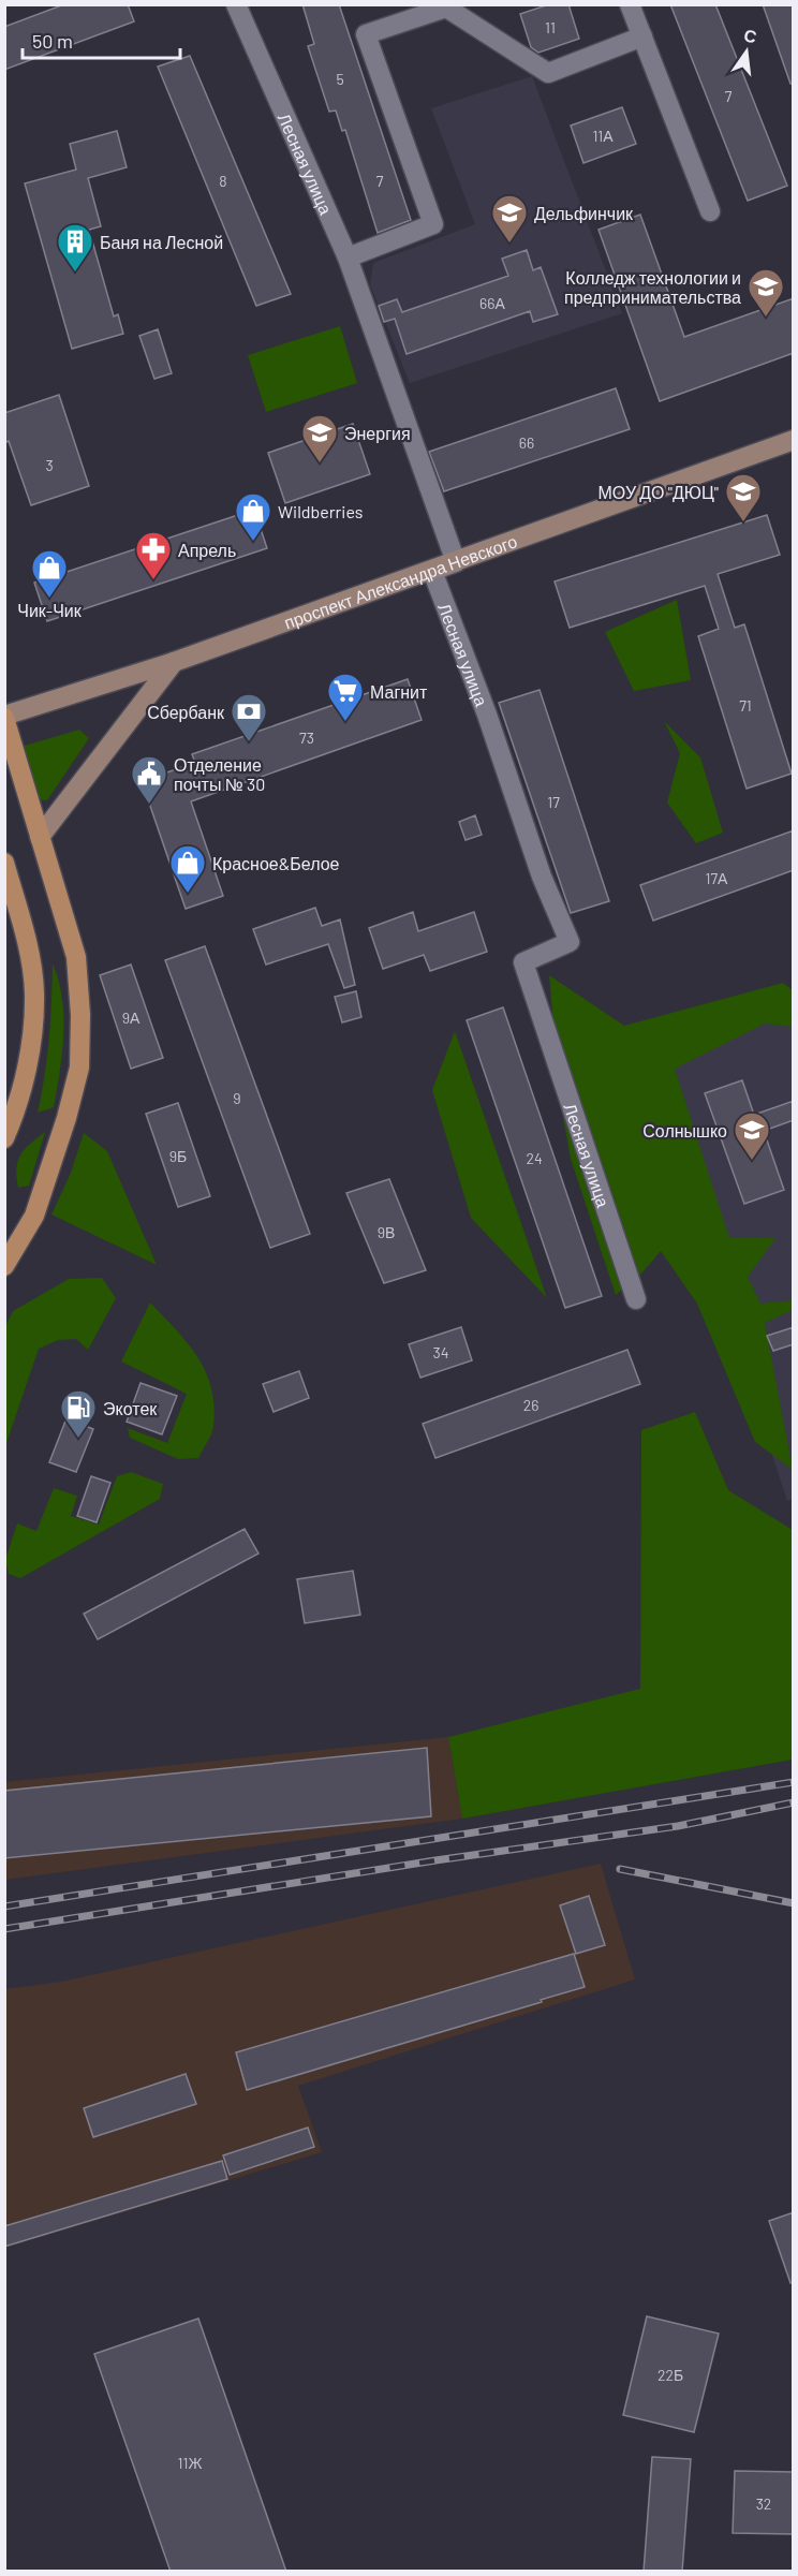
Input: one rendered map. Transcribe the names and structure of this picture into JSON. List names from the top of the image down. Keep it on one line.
{"streets":{"main road":["проспект Александра Невского"],"street":["Лесная улица"]},"crossings":[["Лесная улица","проспект Александра Невского"]],"places":{"school or university":["Дельфинчик","Колледж технологии и предпринимательства","Энергия","МОУ ДО \"ДЮЦ\"","Солнышко"],"building":["Баня на Лесной"],"shop":["Wildberries","Чик-Чик","Красное&Белое"],"pharmacy":["Апрель"],"supermarket":["Магнит"],"bank":["Сбербанк"],"public building":["Отделение почты № 30"],"fuel station":["Экотек"]},"house_numbers":["11","5","7","11А","8","7","66А","66","3","71","73","17","17А","9А","9","9Б","24","9В","34","26","22Б","11Ж","32"],"scale_bar":"50 m","north":"top"}
